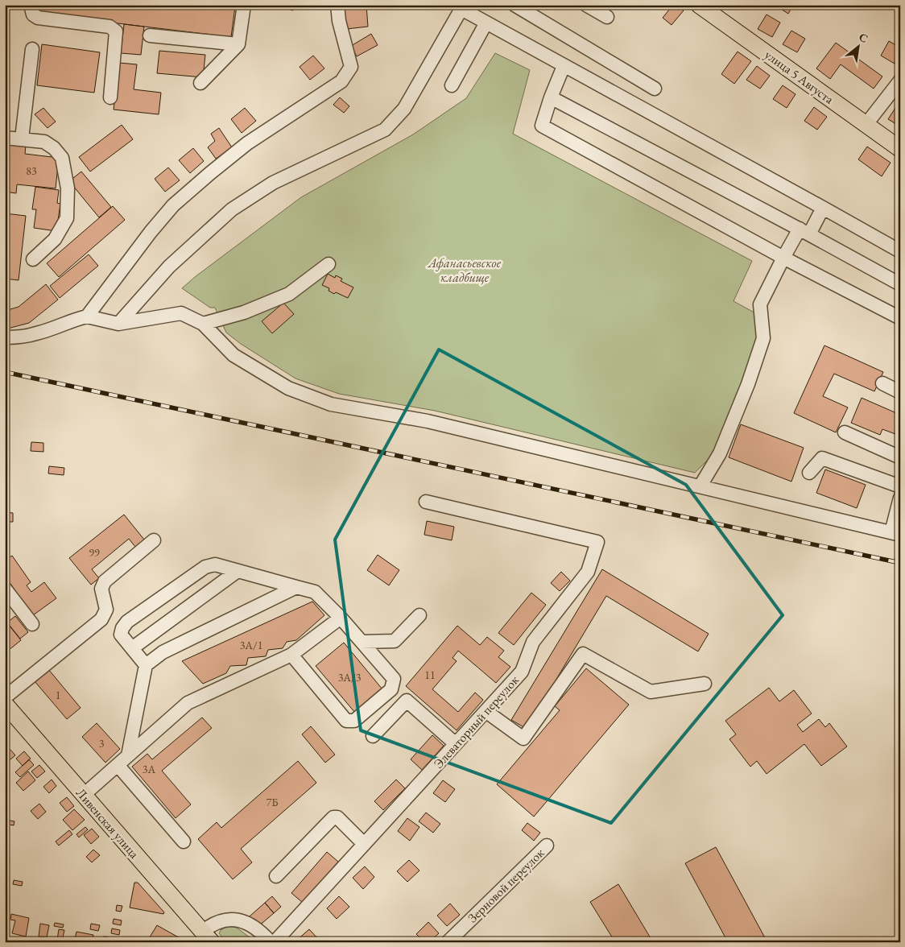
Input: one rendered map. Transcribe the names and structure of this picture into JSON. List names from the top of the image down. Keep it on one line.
{"streets":{"main road":["улица 5 Августа","Ливенская улица"],"street":["Элеваторный переулок","Зерновой переулок"]},"parks":["Афанасьевское кладбище"],"house_numbers":["83","99","3А/1","11","3А/3","1","3","3А","7Б"],"north":"top right"}
